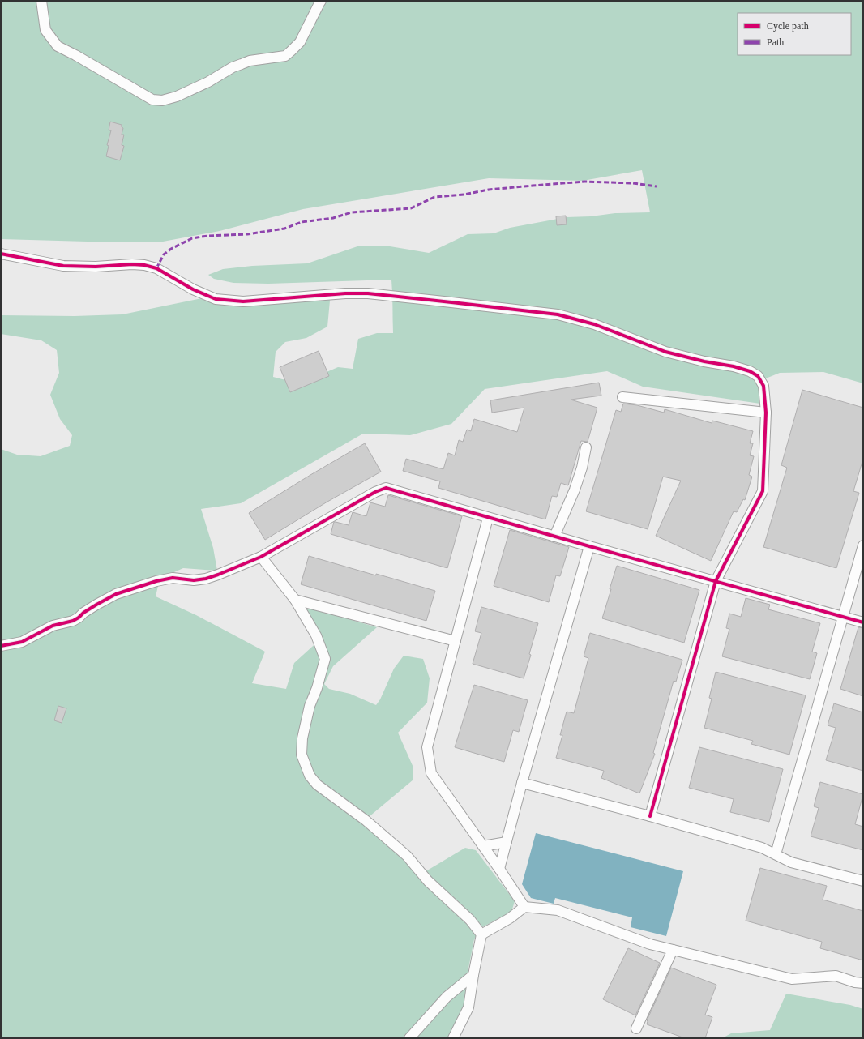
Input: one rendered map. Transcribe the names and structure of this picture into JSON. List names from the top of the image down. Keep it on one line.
{"legend":["Cycle path","Path"]}
